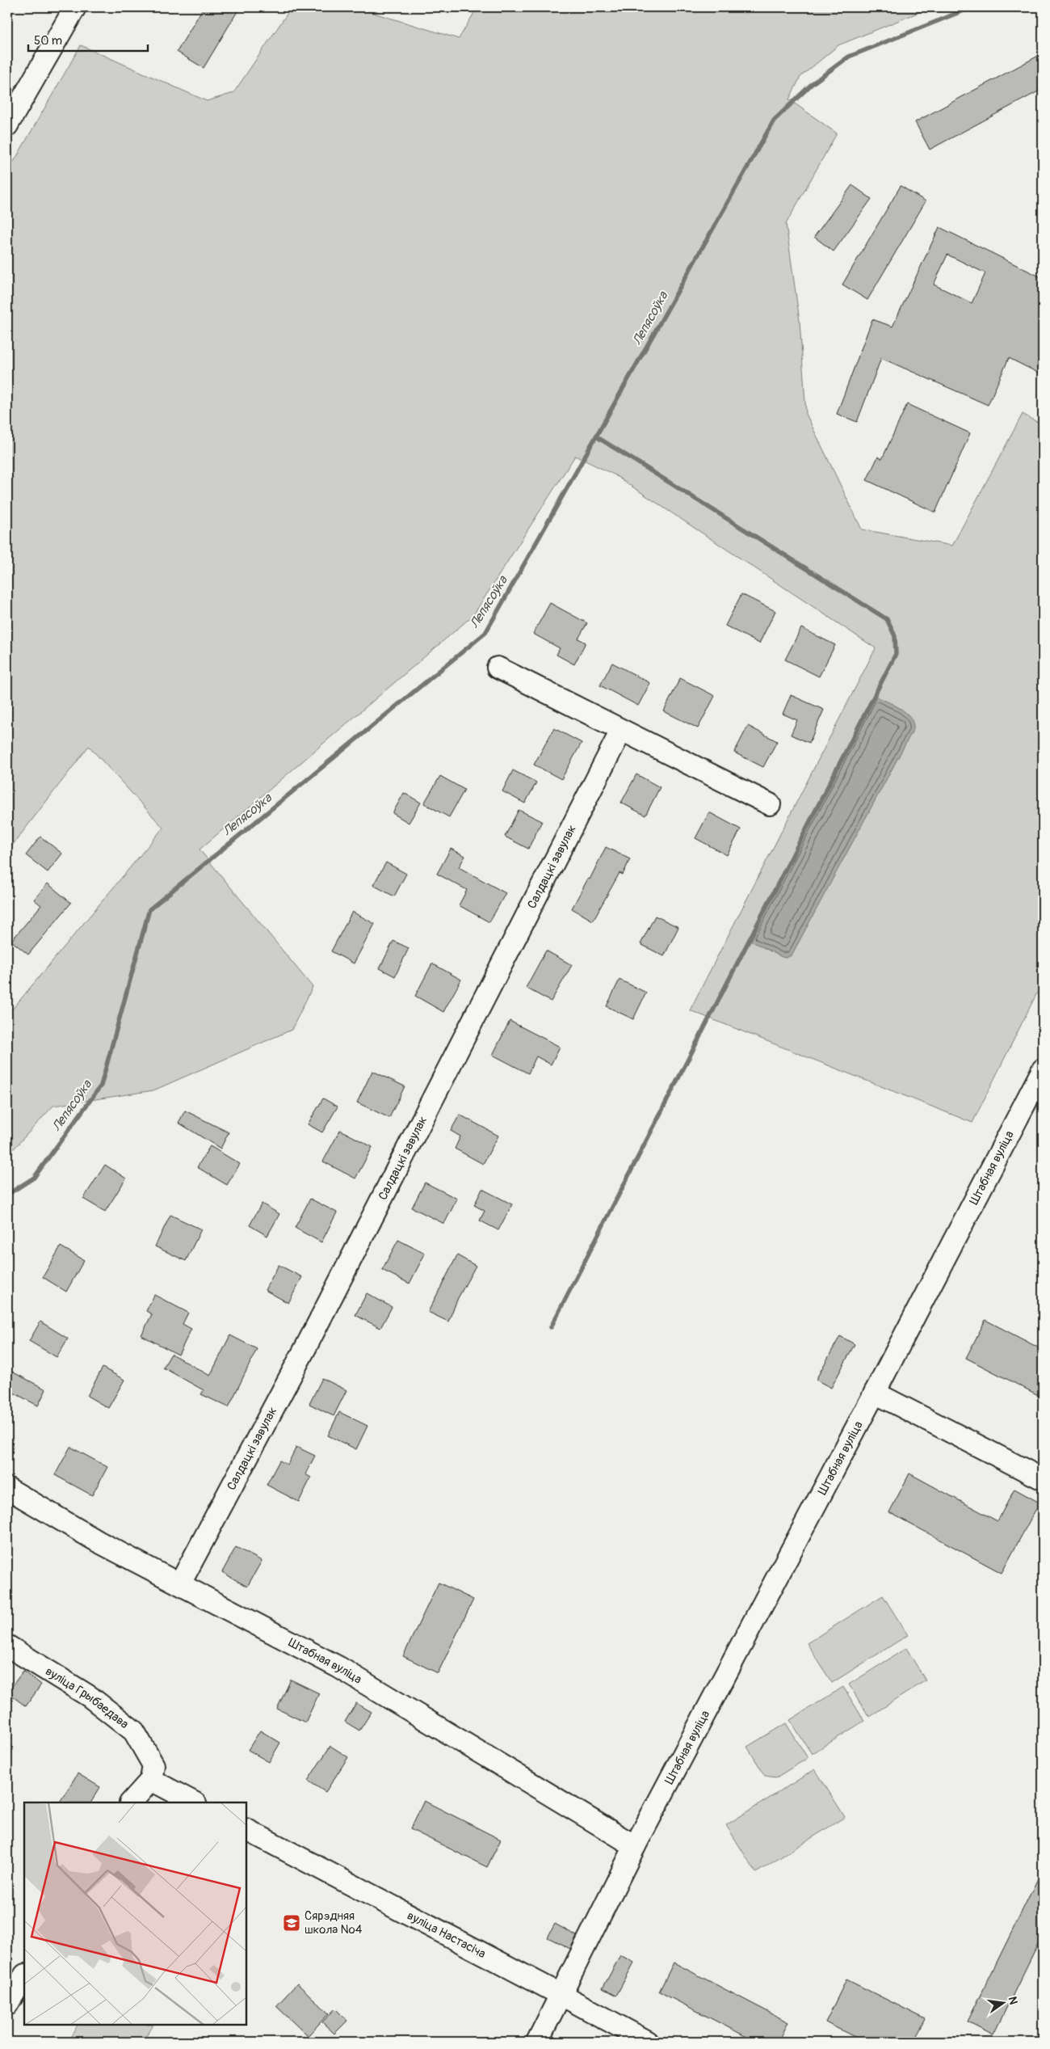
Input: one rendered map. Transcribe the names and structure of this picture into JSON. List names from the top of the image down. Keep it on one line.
{"streets":{"street":["Салдацкі завулак","Штабная вуліца","вуліца Грыбаедава","вуліца Настасіча"]},"crossings":[["Салдацкі завулак","Штабная вуліца"],["Штабная вуліца","вуліца Настасіча"]],"water":["Лепясоўка"],"places":{"school or university":["Сярэдняя школа №4"]},"scale_bar":"50 m","north":"right"}
